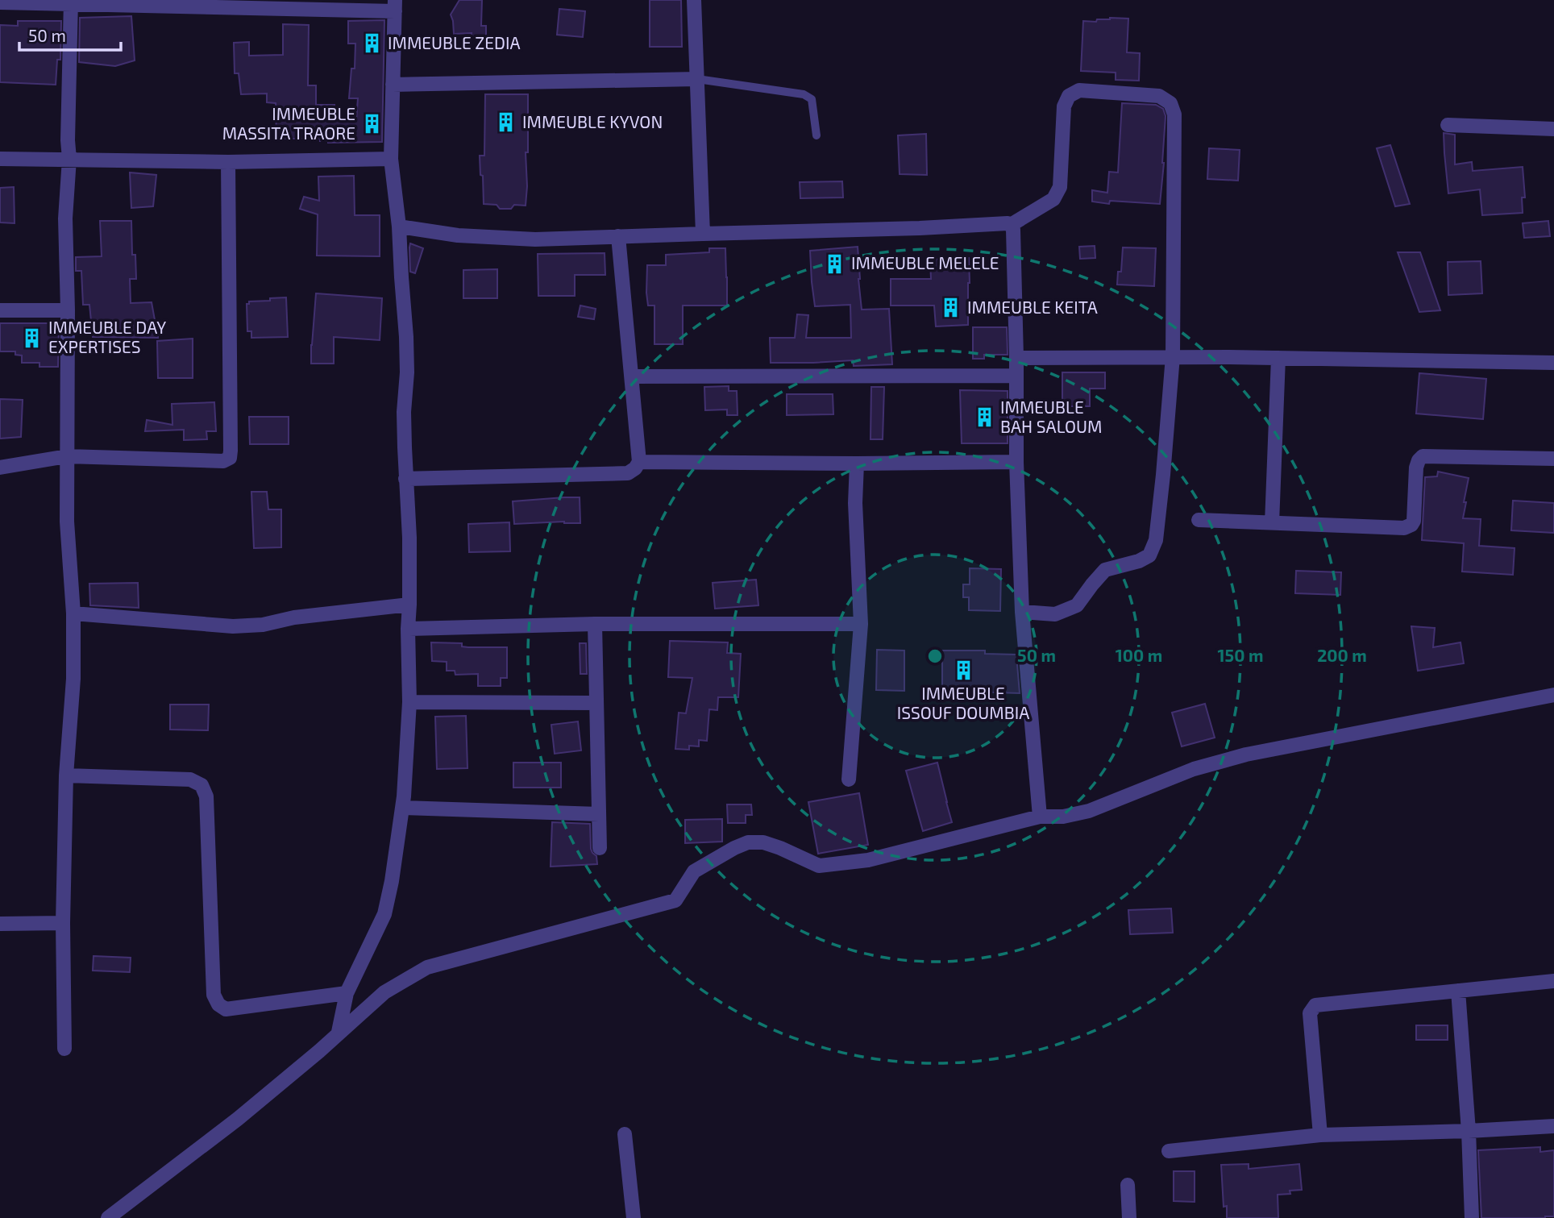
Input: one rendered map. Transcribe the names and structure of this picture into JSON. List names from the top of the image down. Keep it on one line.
{"places":{"building":["IMMEUBLE ZEDIA","IMMEUBLE KYVON","IMMEUBLE MASSITA TRAORE","IMMEUBLE MELELE","IMMEUBLE KEITA","IMMEUBLE DAY EXPERTISES","IMMEUBLE BAH SALOUM","IMMEUBLE ISSOUF DOUMBIA"]},"scale_bar":"50 m","rings":["50 m","100 m","150 m","200 m"]}
